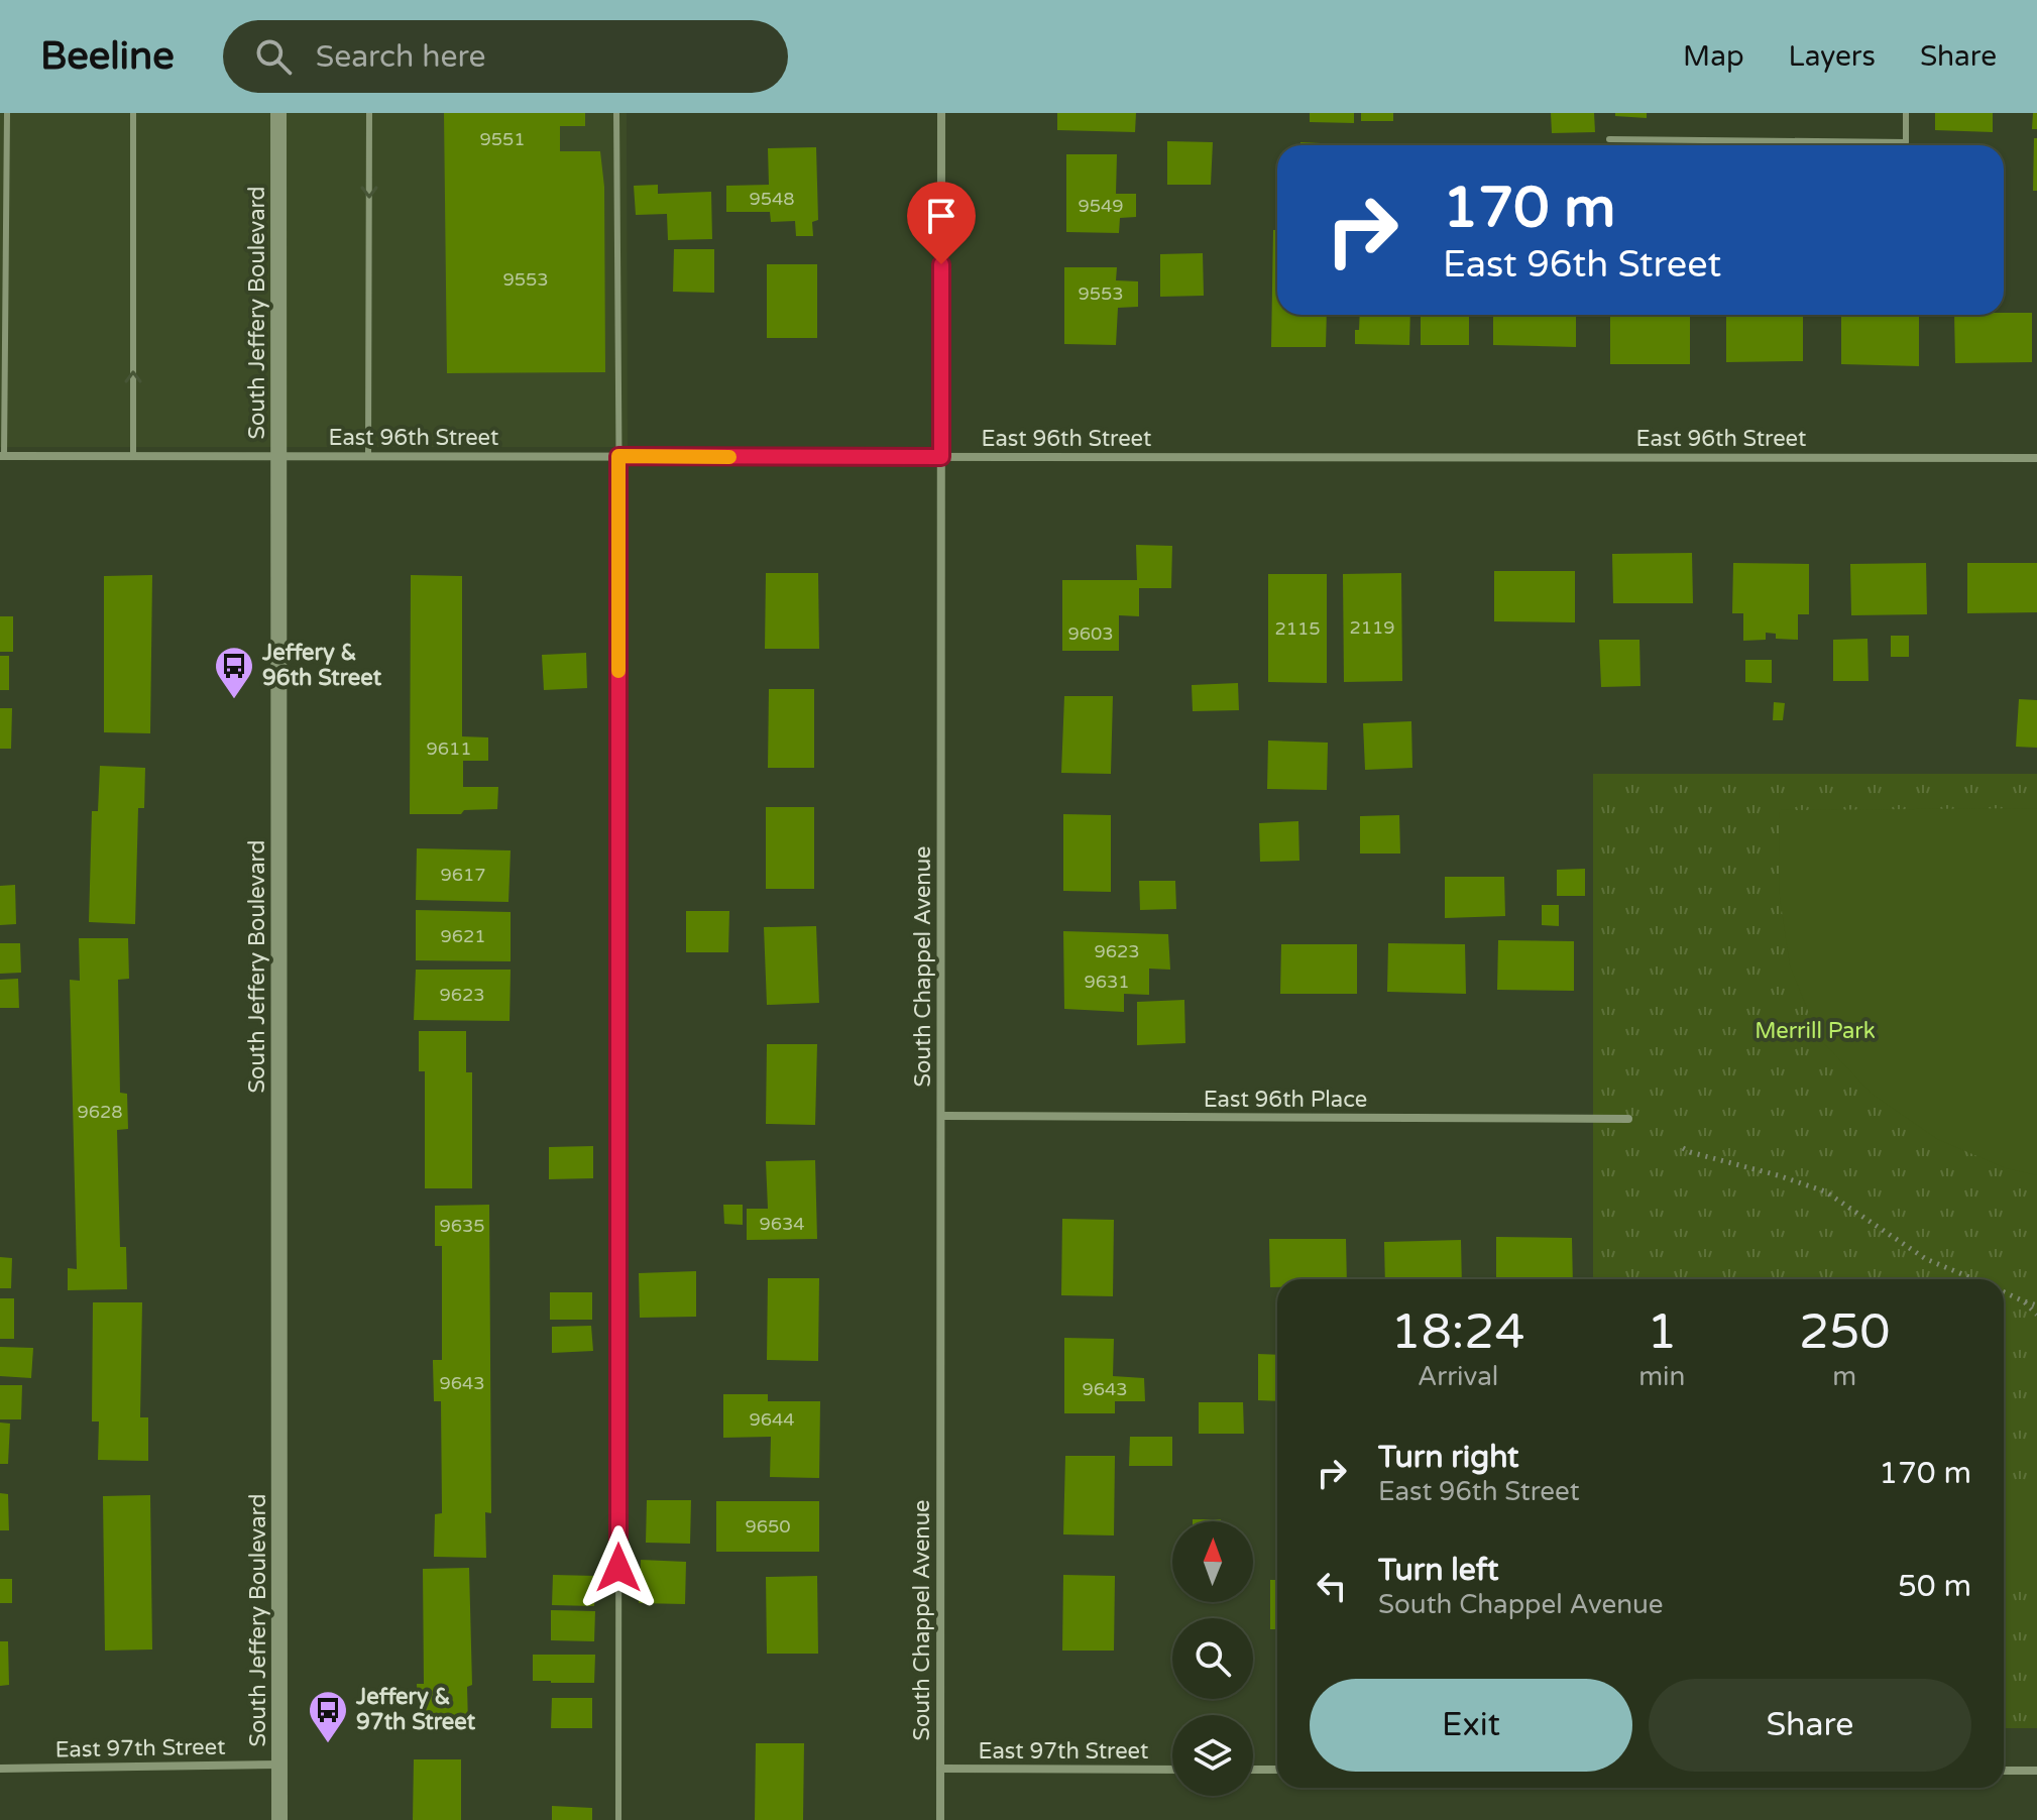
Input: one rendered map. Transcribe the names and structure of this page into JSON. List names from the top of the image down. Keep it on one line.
{"streets":{"main road":["South Jeffery Boulevard"],"street":["East 96th Street","South Chappel Avenue","East 96th Place","East 97th Street"]},"crossings":[["South Jeffery Boulevard","East 96th Street"],["South Jeffery Boulevard","East 97th Street"],["East 96th Street","South Chappel Avenue"],["South Chappel Avenue","East 96th Place"],["South Chappel Avenue","East 97th Street"]],"parks":["Merrill Park"],"places":{"bus stop":["Jeffery & 96th Street","Jeffery & 97th Street"]},"house_numbers":["9551","9548","9549","9553","9553","2119","2115","9603","9611","9617","9621","9623","9631","9623","9628","9634","9635","9643","9643","9644","9650"],"north":"top","page":{"header":"Beeline","search":"Search here","nav":["Map","Layers","Share"],"turn":["170 m","East 96th Street"],"eta":["18:24","Arrival","1","min","250","m"],"list":[{"name":"Turn right","note":"East 96th Street","value":"170 m"},{"name":"Turn left","note":"South Chappel Avenue","value":"50 m"}],"buttons":["Exit","Share"]}}
